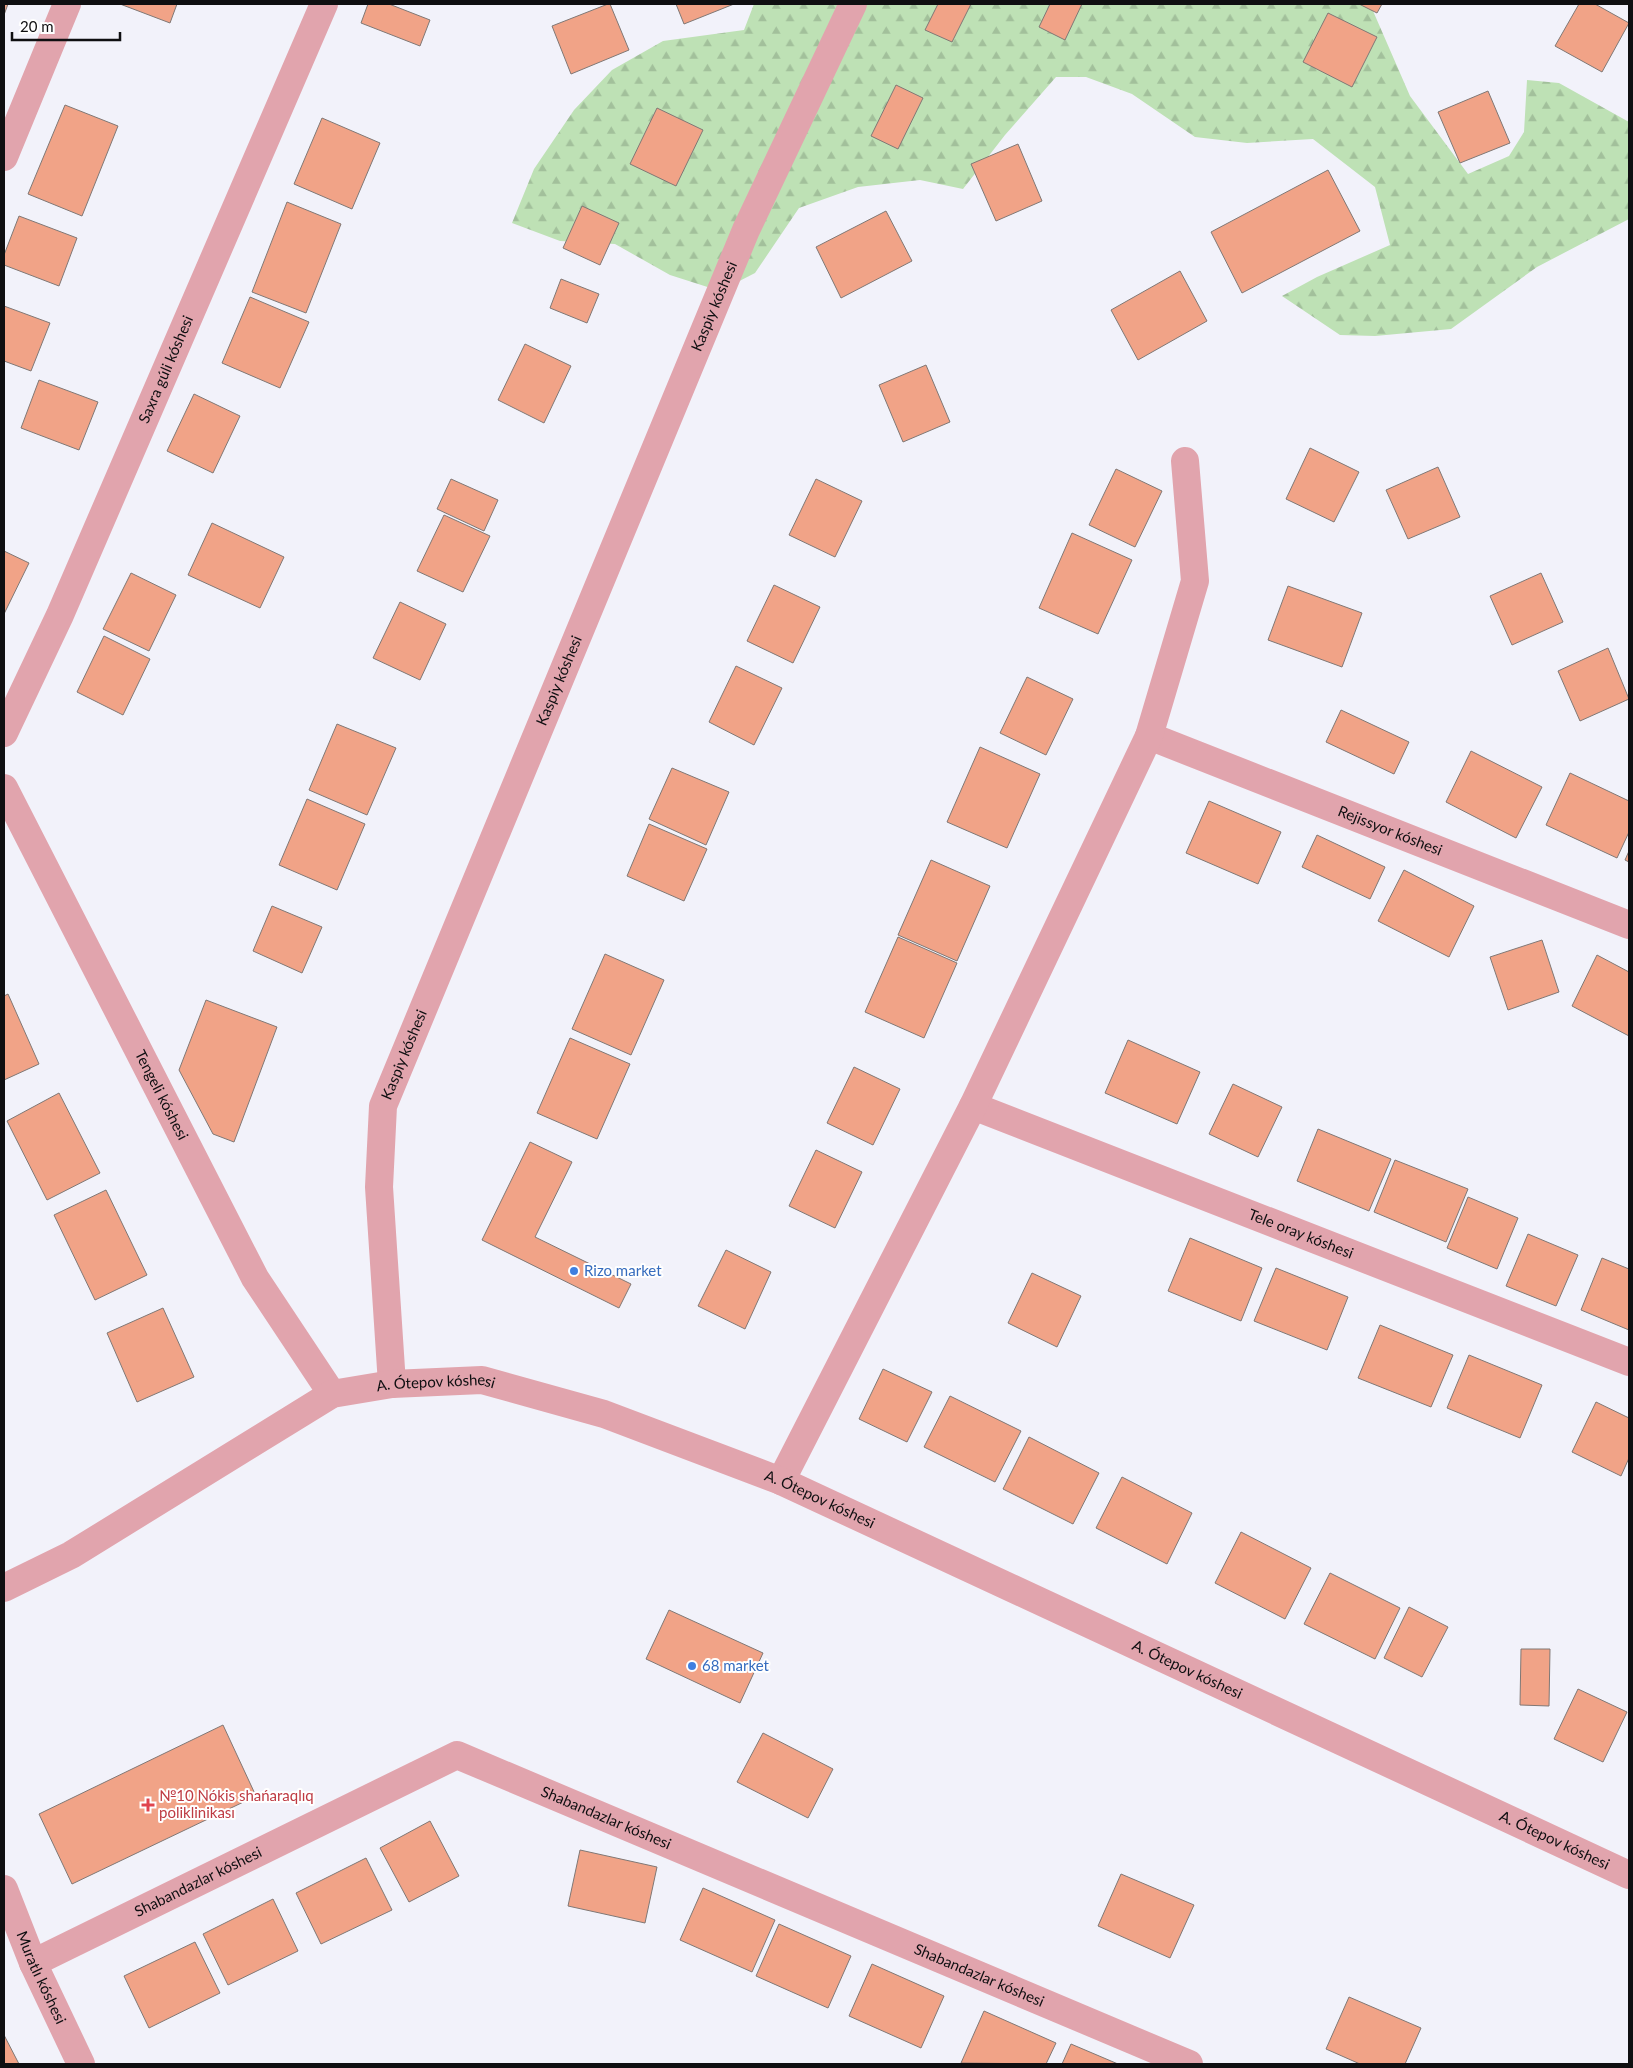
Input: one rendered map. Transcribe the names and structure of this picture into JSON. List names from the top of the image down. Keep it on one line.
{"streets":{"street":["Kaspiy kóshesi","Saxra gúli kóshesi","Rejissyor kóshesi","Tengeli kóshesi","Tele oray kóshesi","A. Ótepov kóshesi","Shabandazlar kóshesi","Muratlı kóshesi"]},"crossings":[["Kaspiy kóshesi","A. Ótepov kóshesi"],["Tengeli kóshesi","A. Ótepov kóshesi"],["Shabandazlar kóshesi","Muratlı kóshesi"]],"places":{"other":["Rizo market","68 market"],"health":["№10 Nókis shańaraqlıq poliklinikası"]},"scale_bar":"20 m"}
